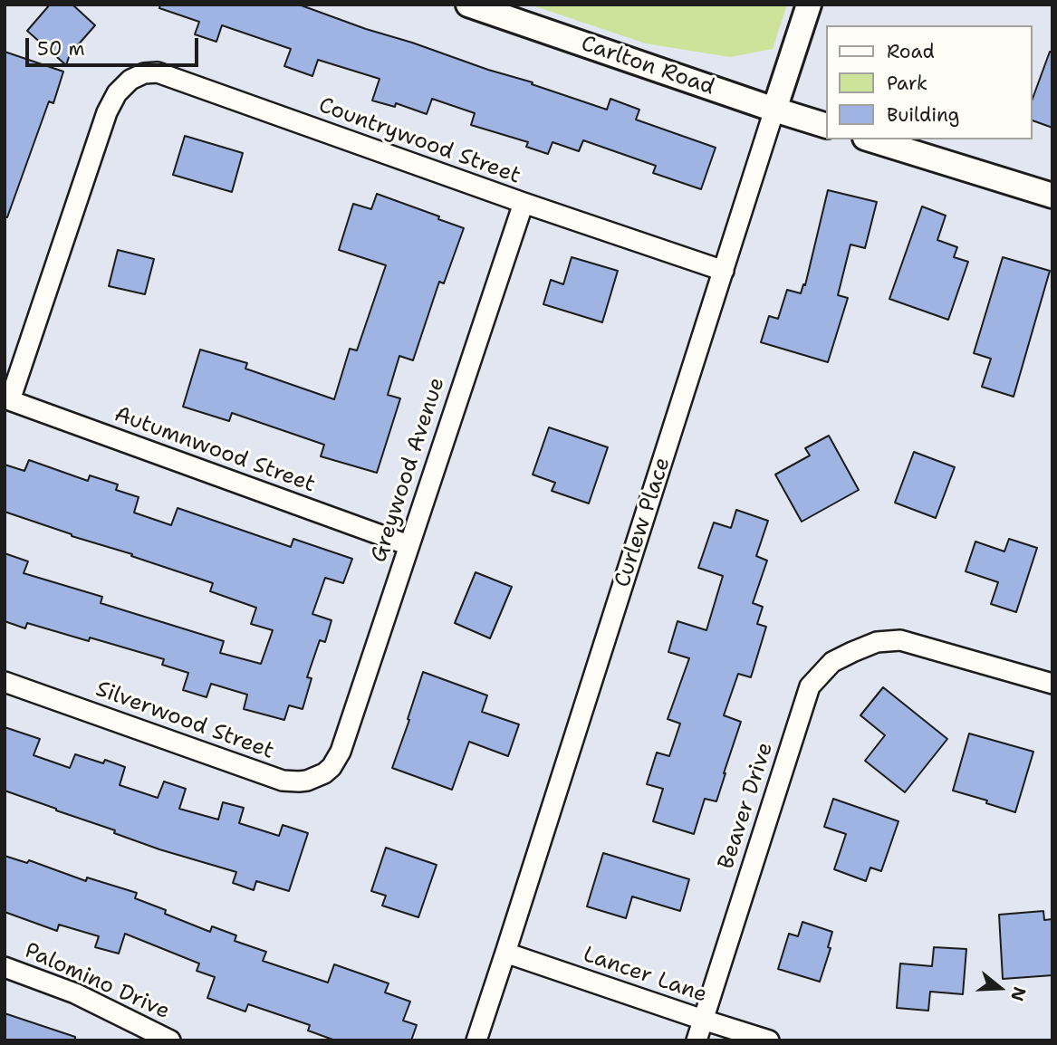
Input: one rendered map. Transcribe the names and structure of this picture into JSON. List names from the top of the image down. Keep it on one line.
{"streets":{"street":["Carlton Road","Countrywood Street","Autumnwood Street","Greywood Avenue","Curlew Place","Silverwood Street","Beaver Drive","Lancer Lane","Palomino Drive"]},"crossings":[["Carlton Road","Curlew Place"],["Countrywood Street","Autumnwood Street"],["Countrywood Street","Greywood Avenue"],["Countrywood Street","Curlew Place"],["Autumnwood Street","Greywood Avenue"],["Greywood Avenue","Silverwood Street"],["Curlew Place","Lancer Lane"],["Beaver Drive","Lancer Lane"]],"legend":["Road","Park","Building"],"scale_bar":"50 m","north":"right"}
